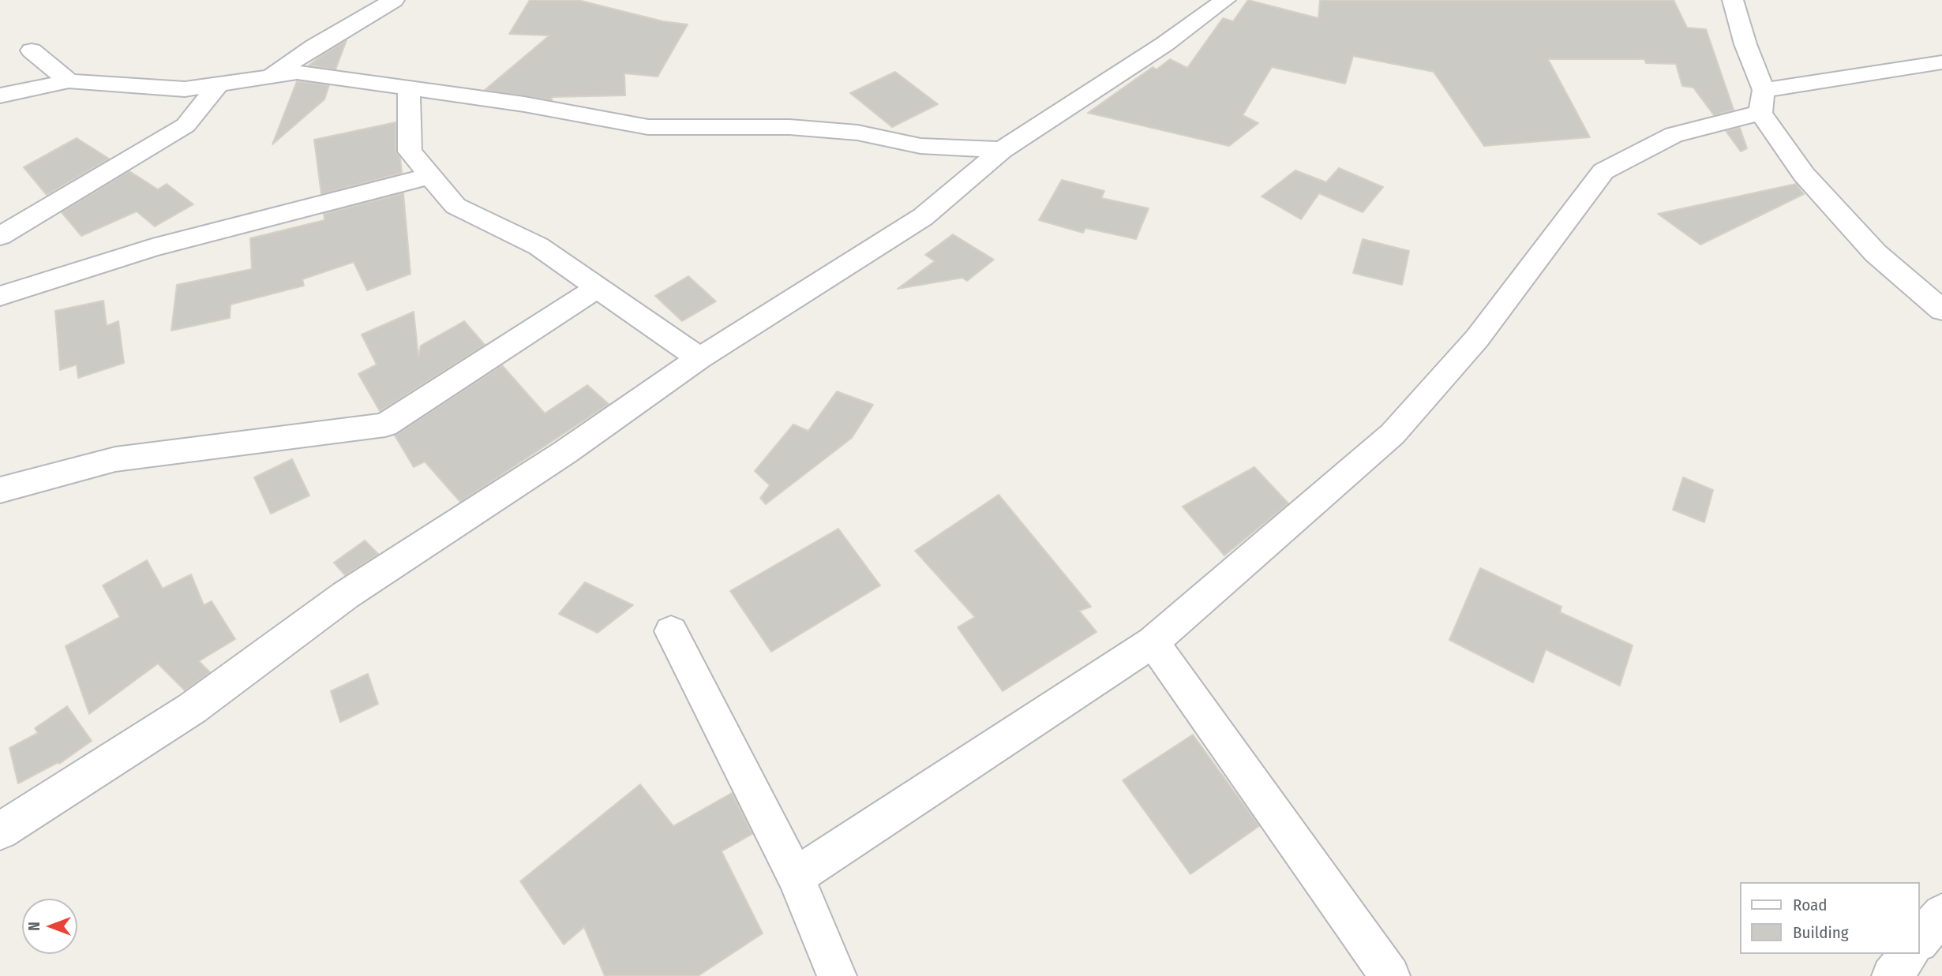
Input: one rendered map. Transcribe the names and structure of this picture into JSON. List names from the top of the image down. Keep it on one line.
{"legend":["Road","Building"],"north":"left"}
